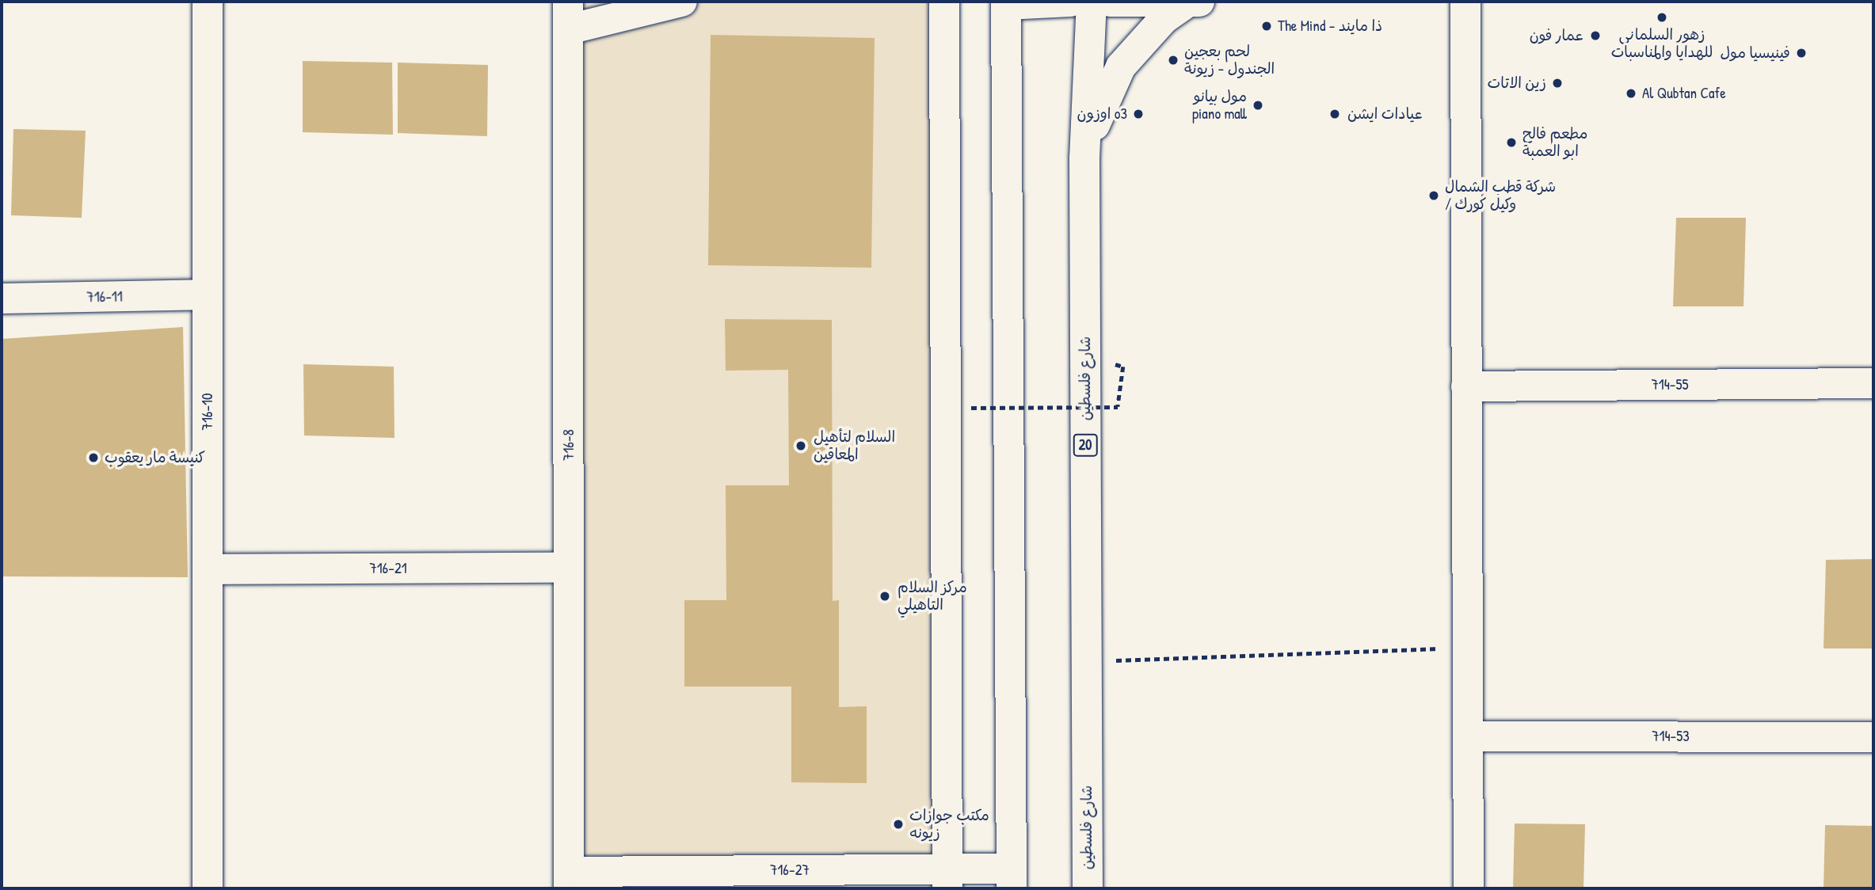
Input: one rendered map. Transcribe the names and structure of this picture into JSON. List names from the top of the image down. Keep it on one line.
{"streets":{"street":["716-11","شارع فلسطين","714-55","716-10","716-8","20","716-21","714-53","716-27"]},"crossings":[["716-11","716-10"],["716-10","716-21"],["716-8","716-21"],["716-8","716-27"]],"places":["زهور السلماني للهدايا والمناسبات","The Mind - ذا مايند","عمار فون","فينيسيا مول","لحم بعجين الجندول - زيونة","زين الاتات","Al Qubtan Cafe","مول بيانو piano mall","اوزون o3","عيادات ايشن","مطعم فالح ابو العمبة","شركة قطب الشمال / وكيل كورك","السلام لتأهيل المعاقين","كنيسة مار يعقوب","مركز السلام التاهيلي","مكتب جوازات زيونه"]}
